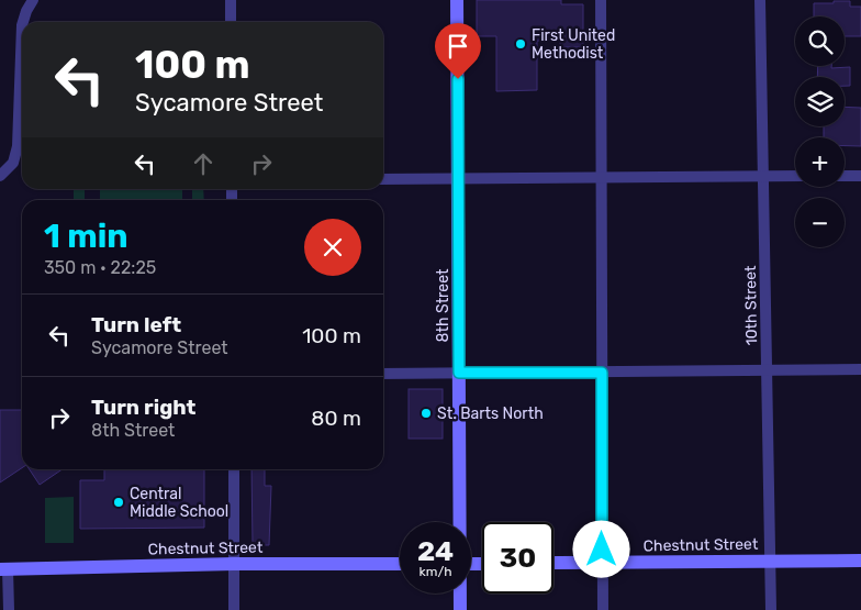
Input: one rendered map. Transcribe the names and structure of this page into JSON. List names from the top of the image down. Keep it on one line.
{"streets":{"street":["8th Street","10th Street","Chestnut Street"]},"crossings":[["10th Street","Chestnut Street"]],"places":["First United Methodist","St. Barts North","Central Middle School"],"page":{"map_buttons":["+","−"],"turn":["100 m","Sycamore Street"],"heading":["1 min","350 m · 22:25"],"list":[{"name":"Turn left","note":"Sycamore Street","value":"100 m"},{"name":"Turn right","note":"8th Street","value":"80 m"}],"speed":"24 km/h","limit":"30"}}
